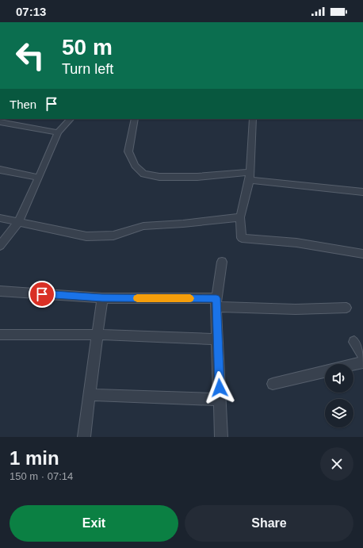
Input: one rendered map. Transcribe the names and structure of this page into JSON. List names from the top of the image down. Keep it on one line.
{"page":{"status":"07:13","turn":["50 m","Turn left"],"then":"Then","heading":["1 min","150 m · 07:14"],"buttons":["Exit","Share"]}}
